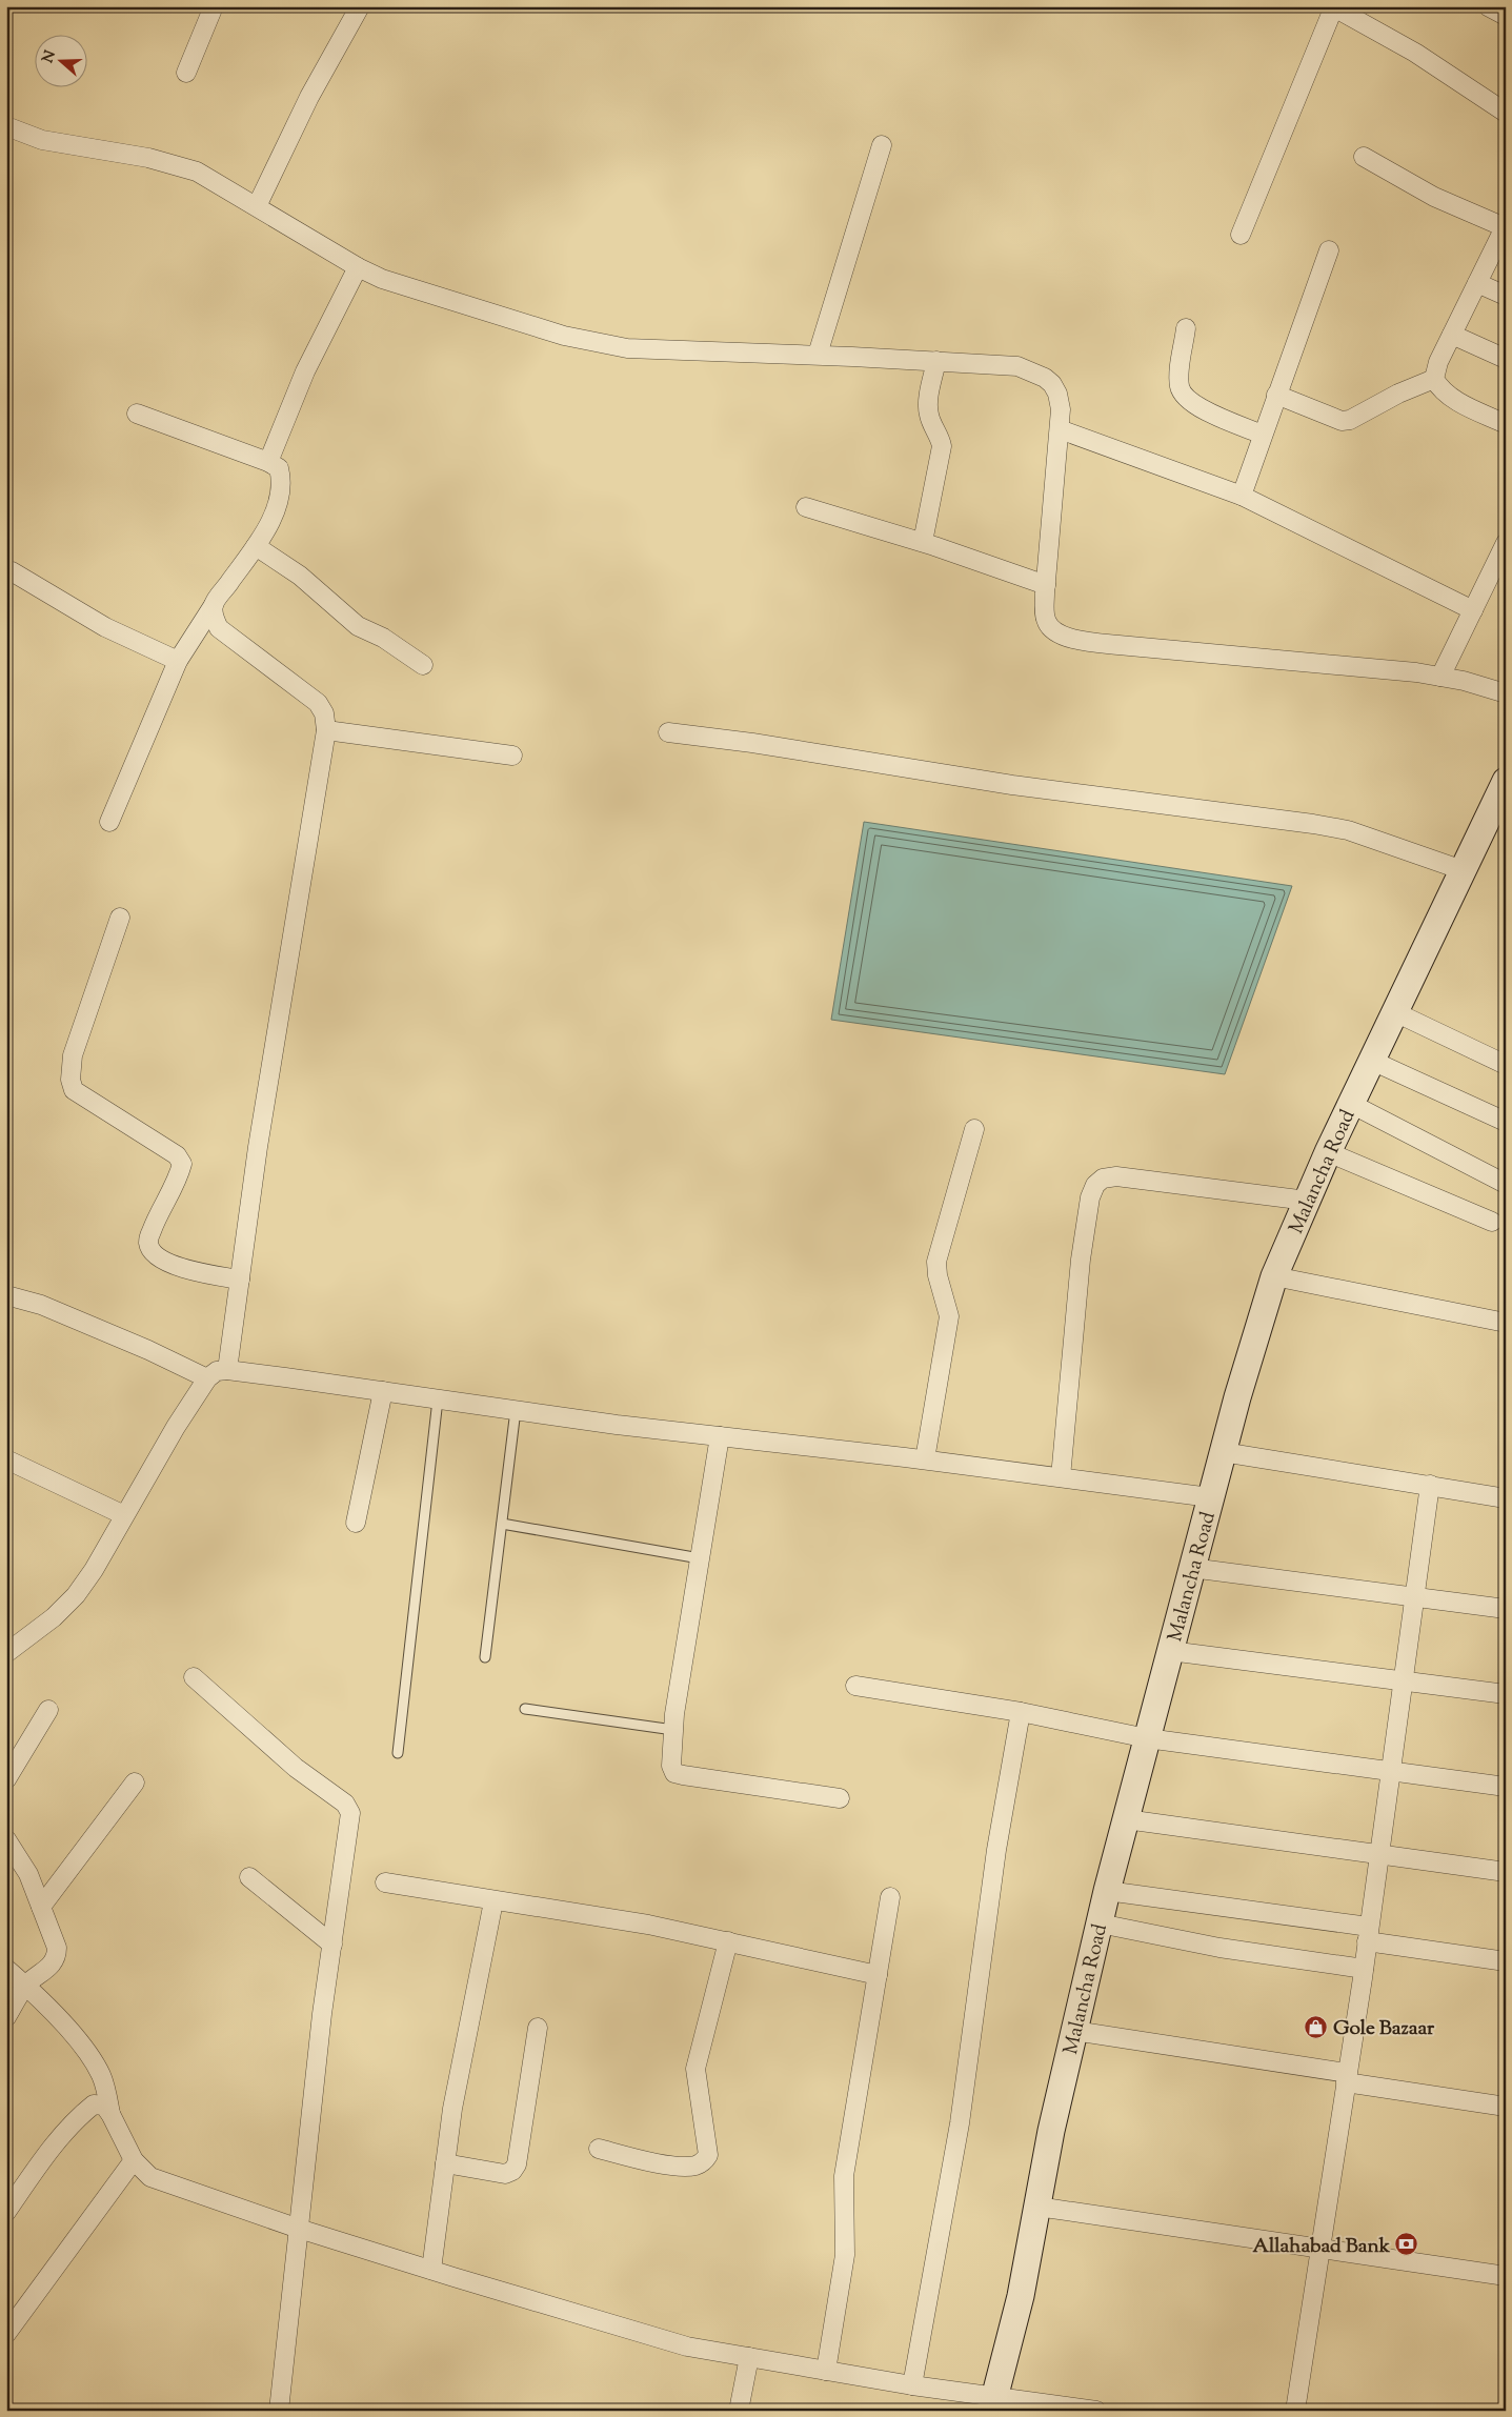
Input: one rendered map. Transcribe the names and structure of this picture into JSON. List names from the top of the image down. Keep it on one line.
{"streets":{"main road":["Malancha Road"]},"places":{"shop":["Gole Bazaar"],"bank":["Allahabad Bank"]},"north":"left"}
